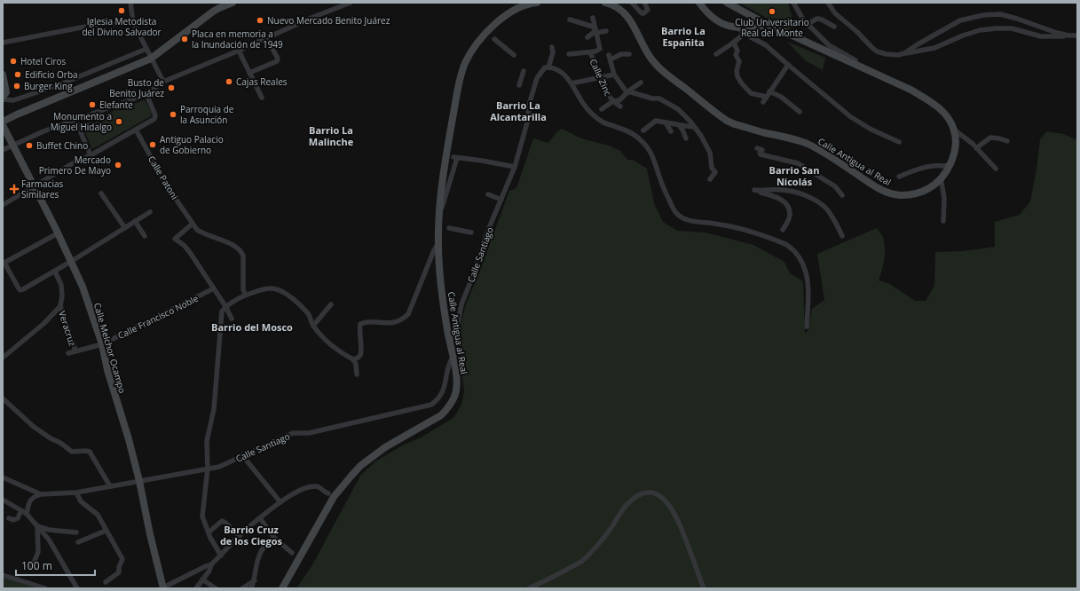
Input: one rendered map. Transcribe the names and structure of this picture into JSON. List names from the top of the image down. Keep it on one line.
{"streets":{"main road":["Calle Antigua al Real","Calle Melchor Ocampo"],"street":["Calle Zinc","Calle Patoni","Calle Santiago","Calle Francisco Noble","Veracruz"]},"crossings":[["Calle Antigua al Real","Calle Santiago"],["Calle Santiago","Calle Melchor Ocampo"],["Calle Francisco Noble","Veracruz"],["Calle Francisco Noble","Calle Melchor Ocampo"]],"districts":["Barrio La Españita","Barrio La Alcantarilla","Barrio La Malinche","Barrio San Nicolás","Barrio del Mosco","Barrio Cruz de los Ciegos"],"places":{"other":["Iglesia Metodista del Divino Salvador","Club Universitario Real del Monte","Nuevo Mercado Benito Juárez","Placa en memoria a la Inundación de 1949","Hotel Ciros","Edificio Orba","Cajas Reales","Burger King","Busto de Benito Juárez","Elefante","Parroquia de la Asunción","Monumento a Miguel Hidalgo","Antiguo Palacio de Gobierno","Buffet Chino","Mercado Primero De Mayo"],"health":["Farmacias Similares"]},"scale_bar":"100 m"}
